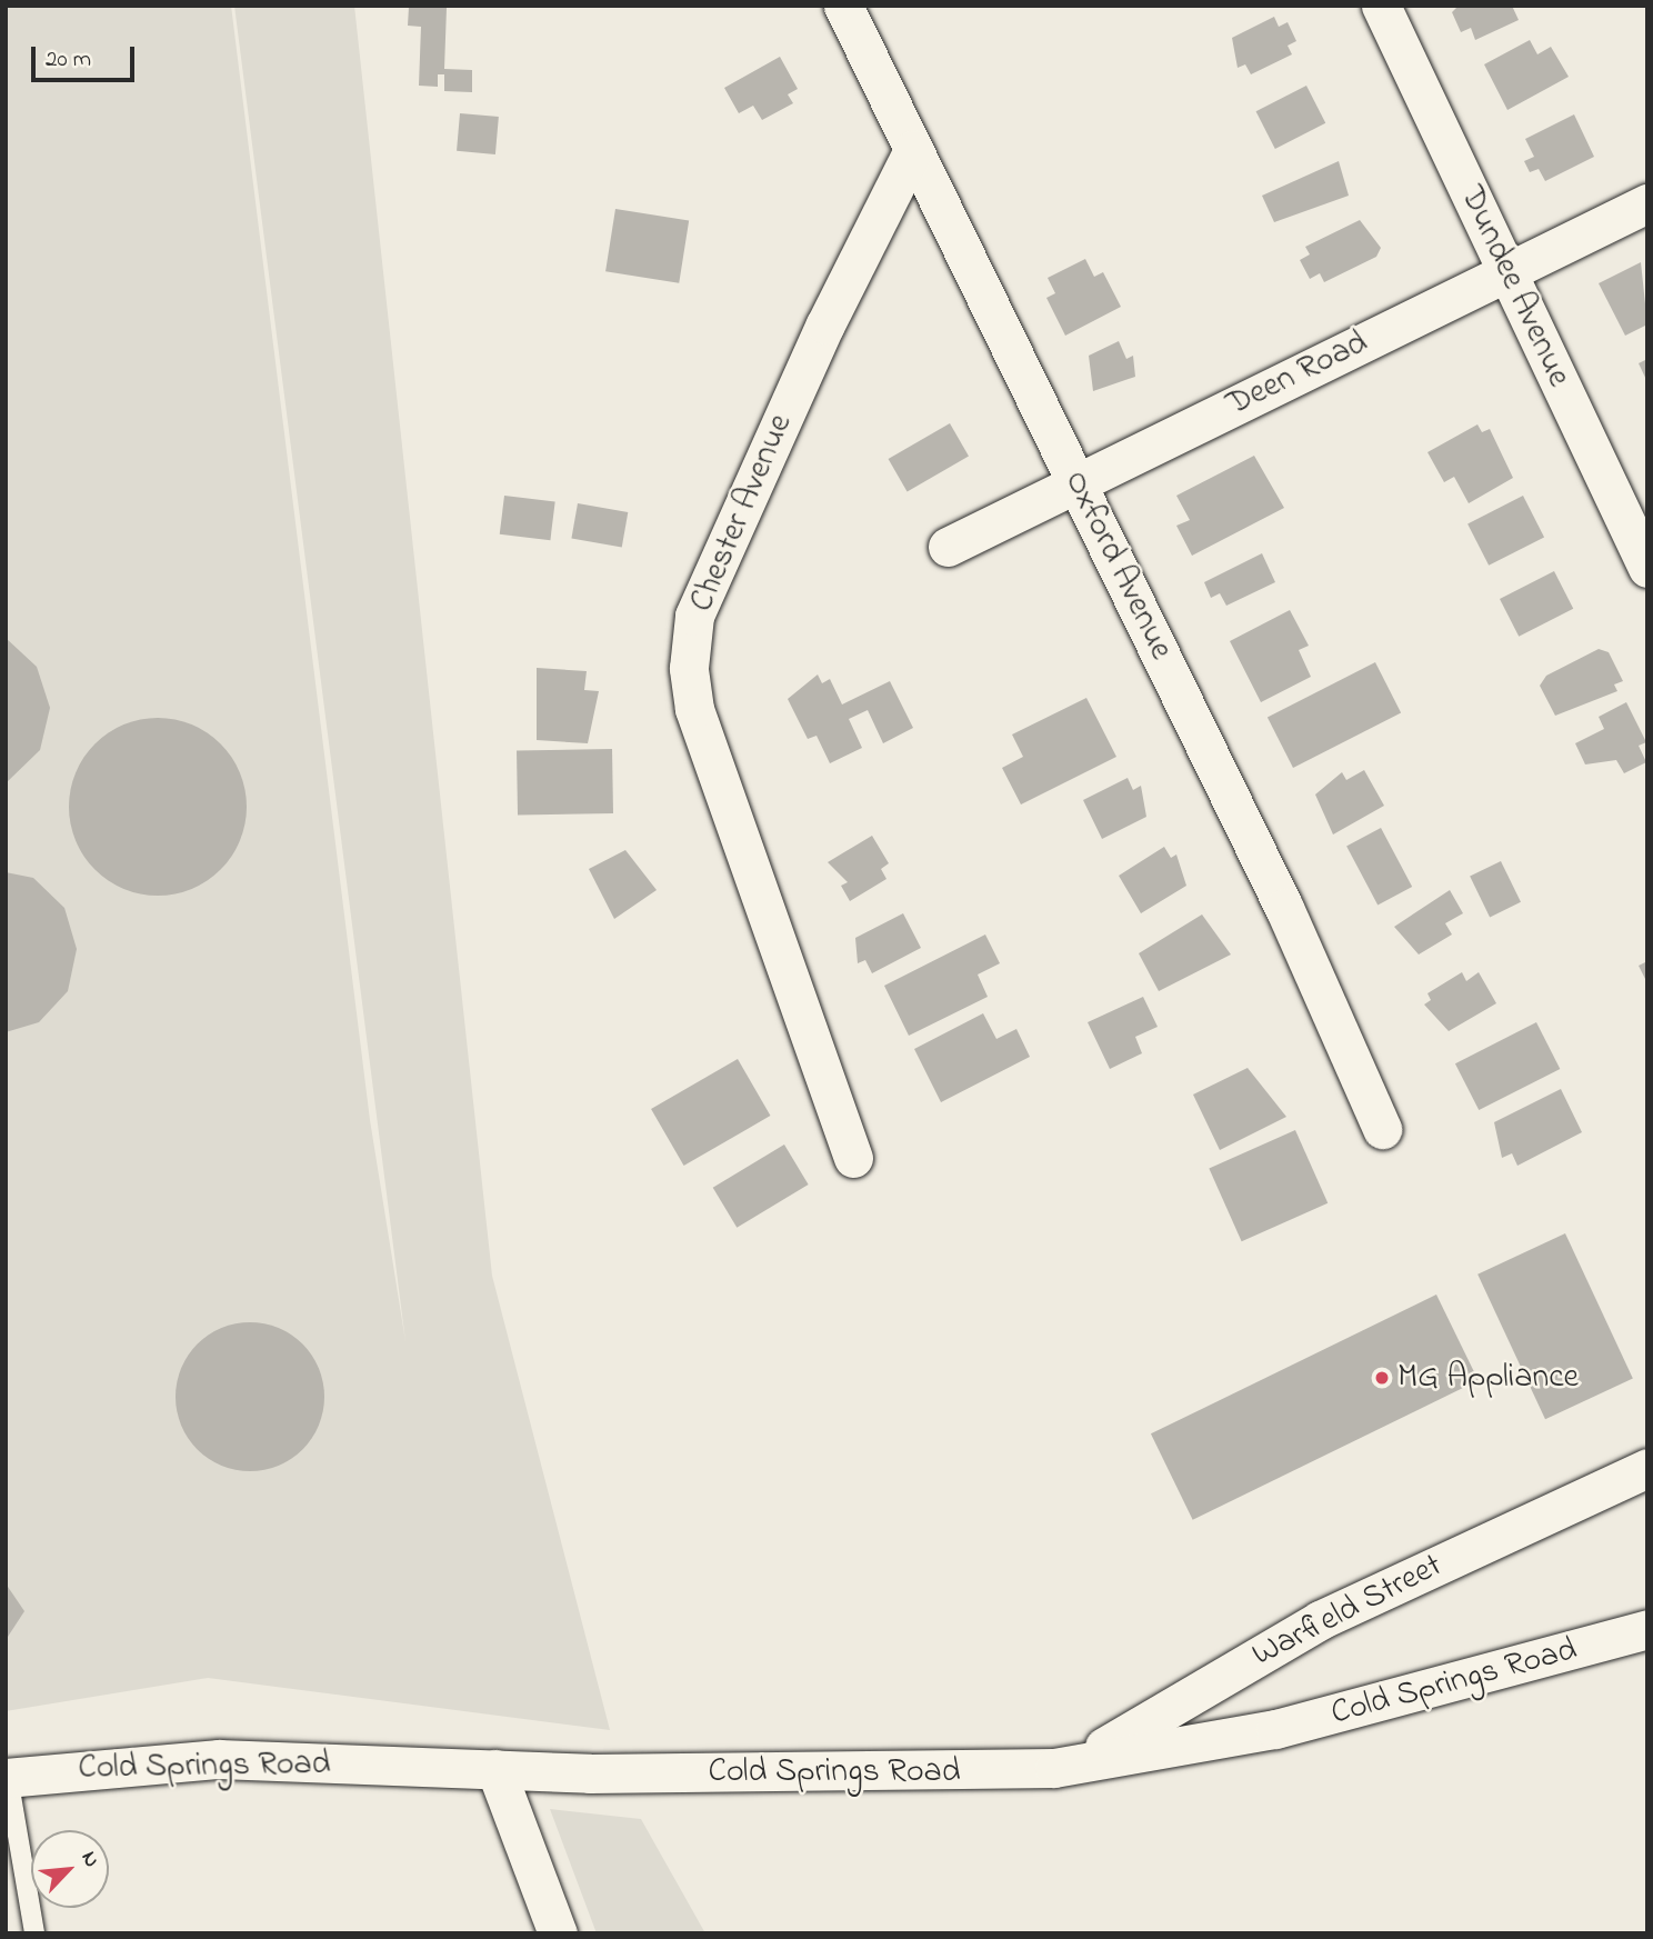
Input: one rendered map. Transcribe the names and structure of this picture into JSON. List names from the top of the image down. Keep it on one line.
{"streets":{"street":["Dundee Avenue","Deen Road","Chester Avenue","Oxford Avenue","Warfield Street","Cold Springs Road"]},"crossings":[["Dundee Avenue","Deen Road"],["Deen Road","Oxford Avenue"],["Chester Avenue","Oxford Avenue"],["Warfield Street","Cold Springs Road"]],"places":["MG Appliance"],"scale_bar":"20 m","north":"top right"}
